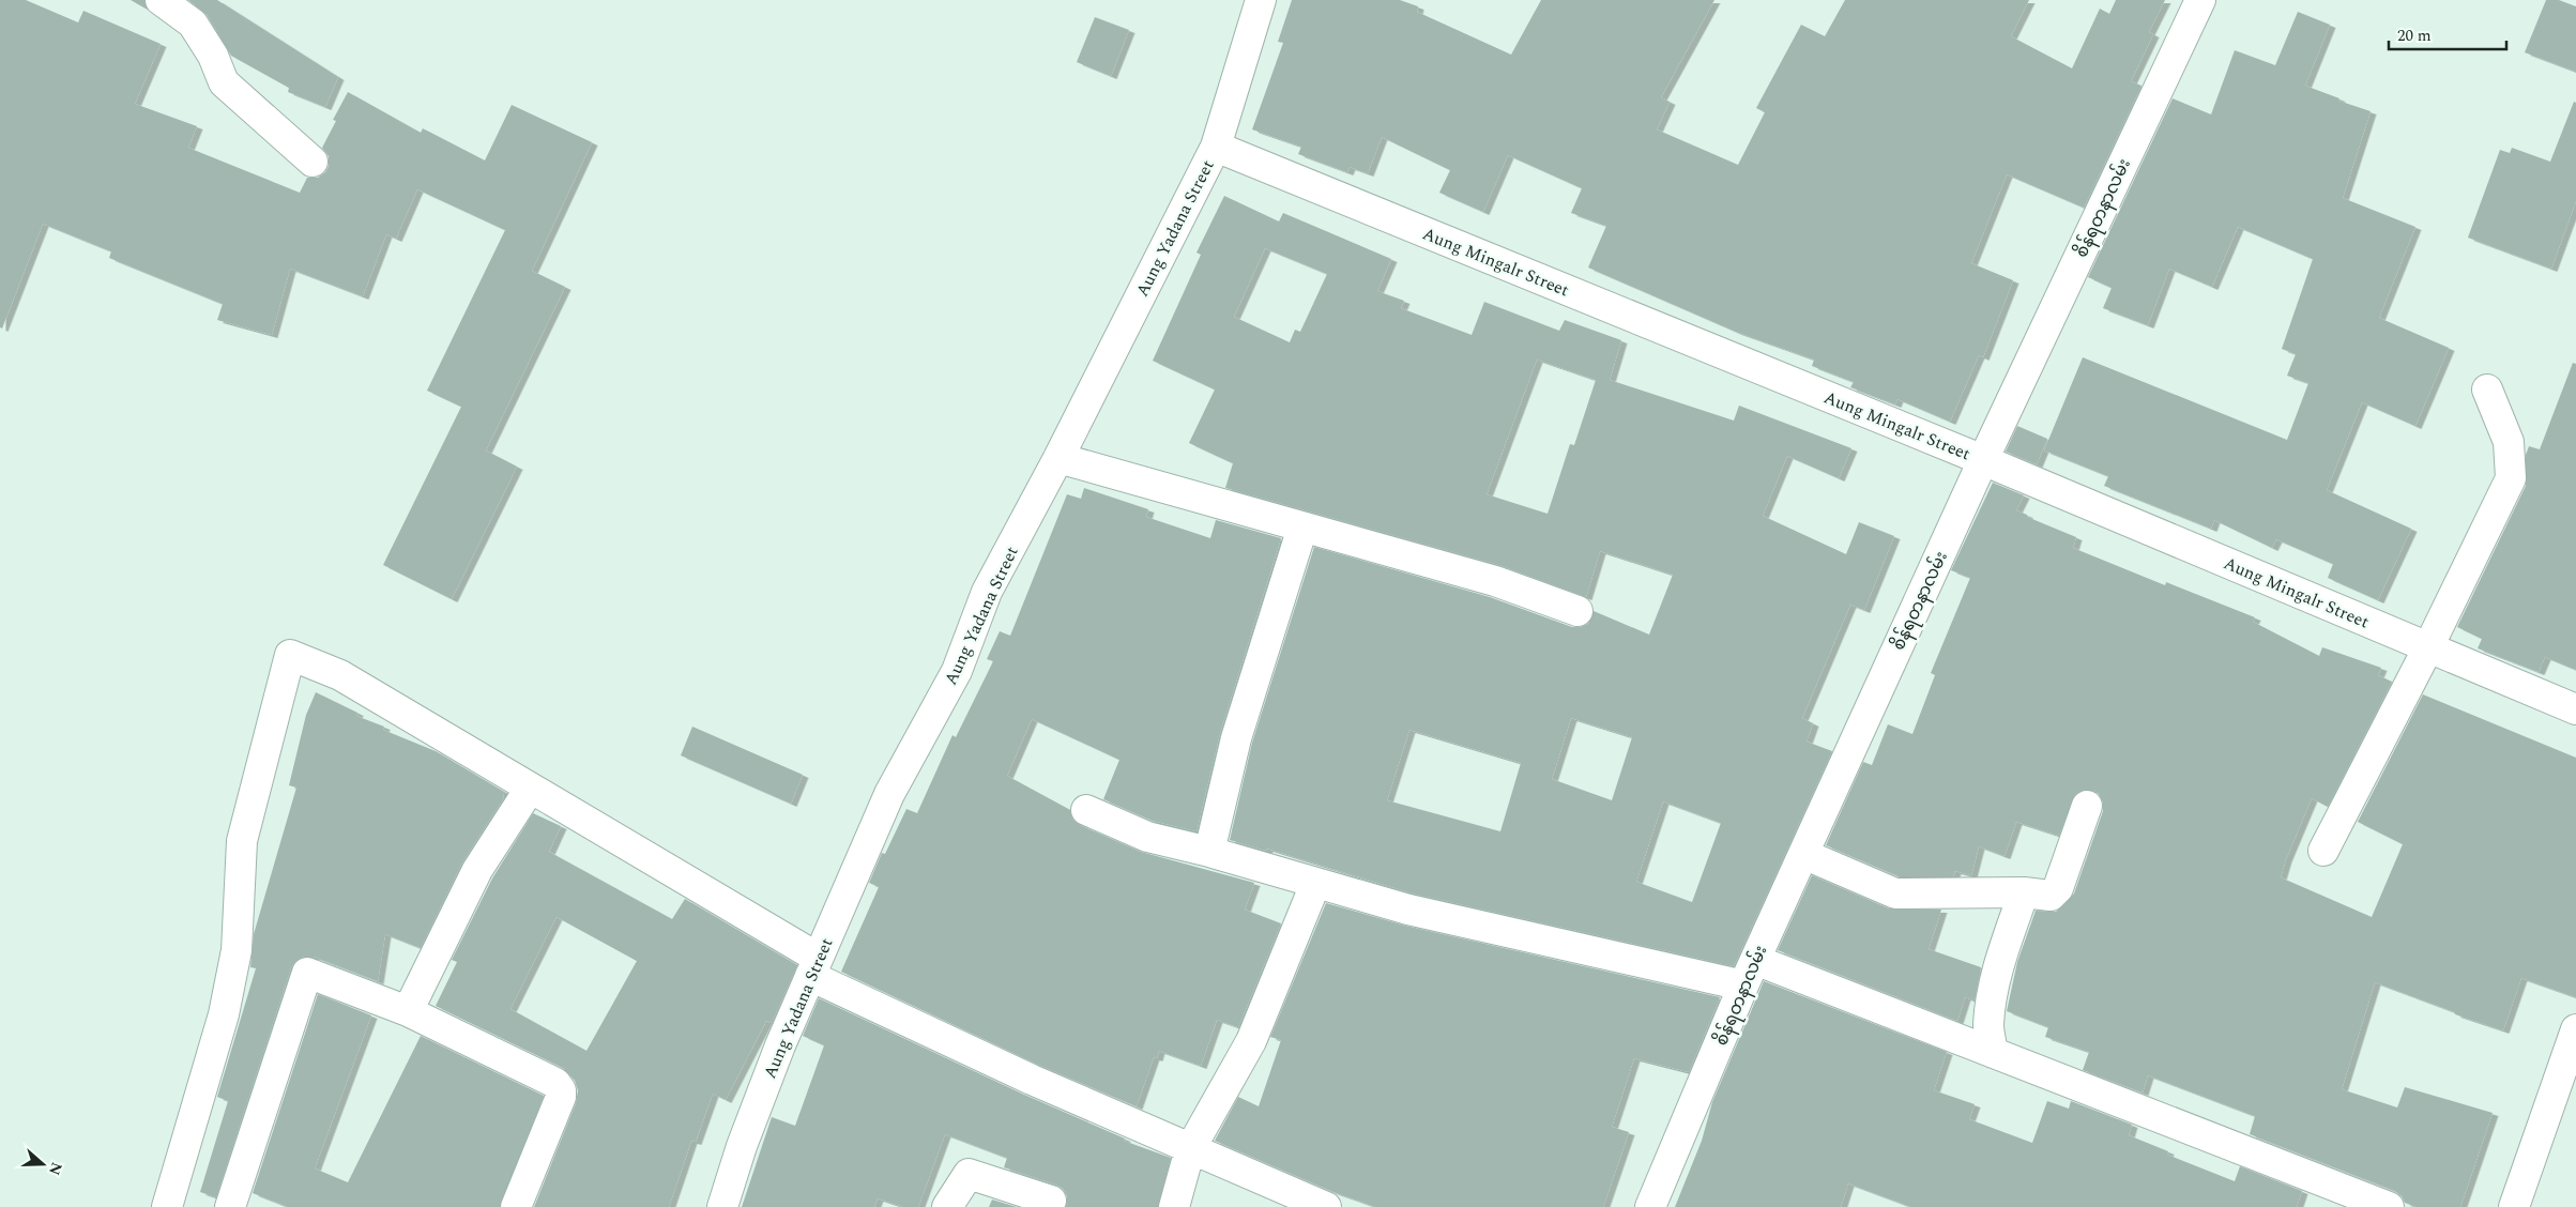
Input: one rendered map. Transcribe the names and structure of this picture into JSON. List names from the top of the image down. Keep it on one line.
{"streets":{"street":["စိန်ရတနာလမ်း","Aung Yadana Street","Aung Mingalr Street"]},"crossings":[["စိန်ရတနာလမ်း","Aung Mingalr Street"],["Aung Yadana Street","Aung Mingalr Street"]],"scale_bar":"20 m","north":"right"}
